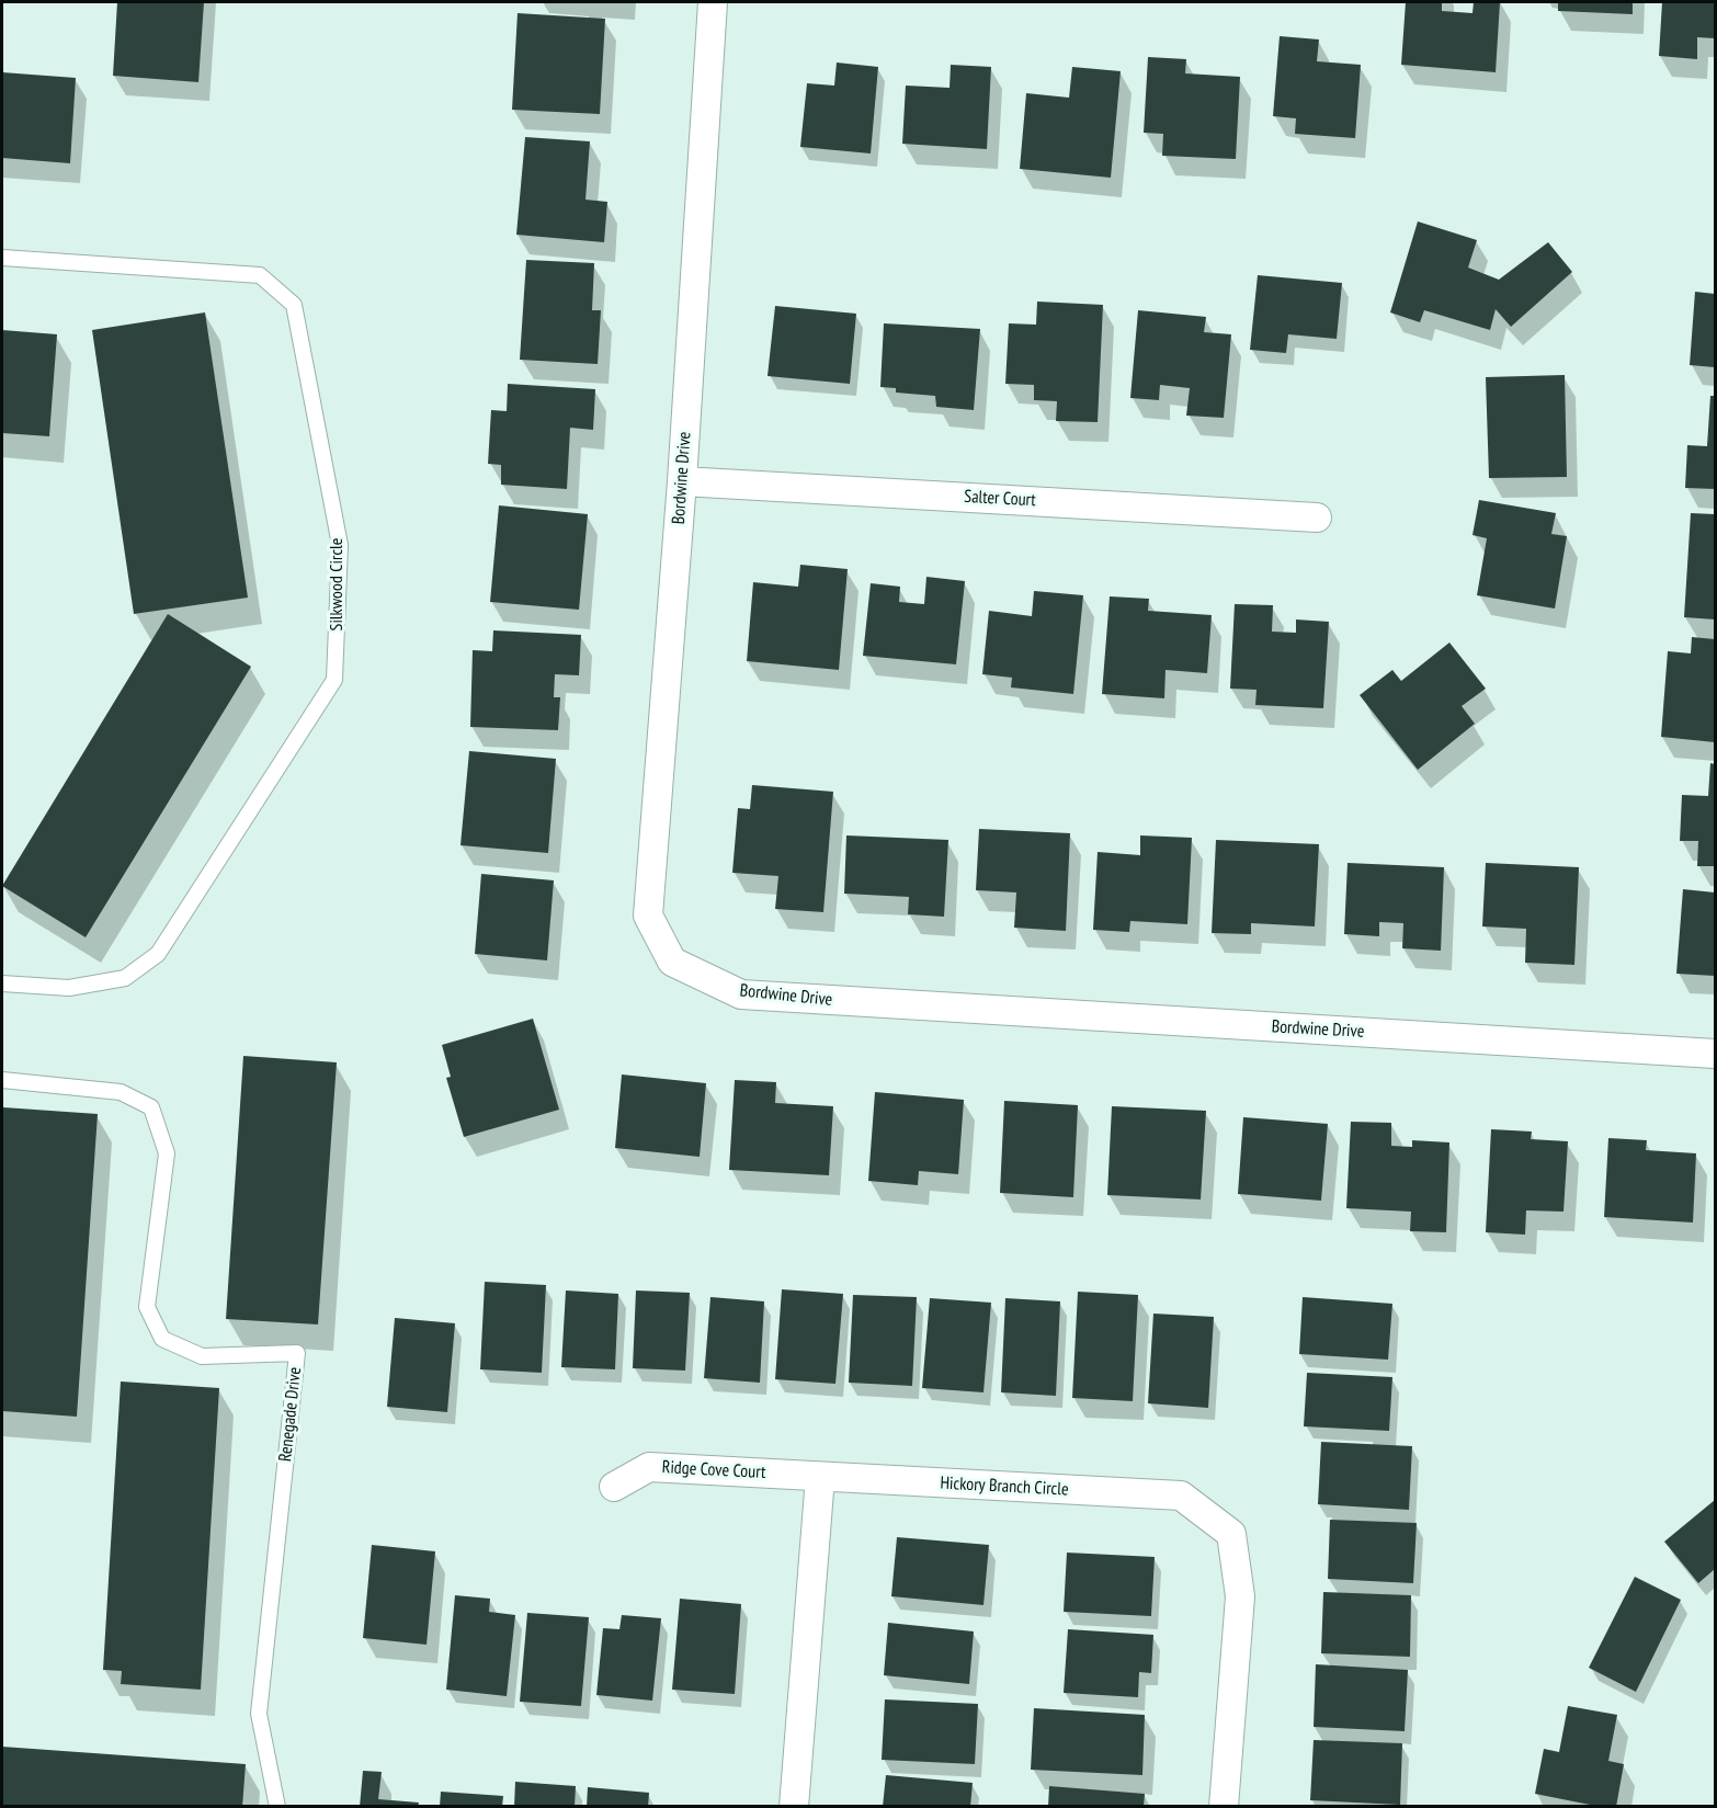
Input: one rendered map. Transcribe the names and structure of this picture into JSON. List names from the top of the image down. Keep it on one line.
{"streets":{"street":["Bordwine Drive","Salter Court","Ridge Cove Court","Hickory Branch Circle"],"lane":["Silkwood Circle","Renegade Drive"]},"crossings":[["Bordwine Drive","Salter Court"],["Ridge Cove Court","Hickory Branch Circle"]]}
